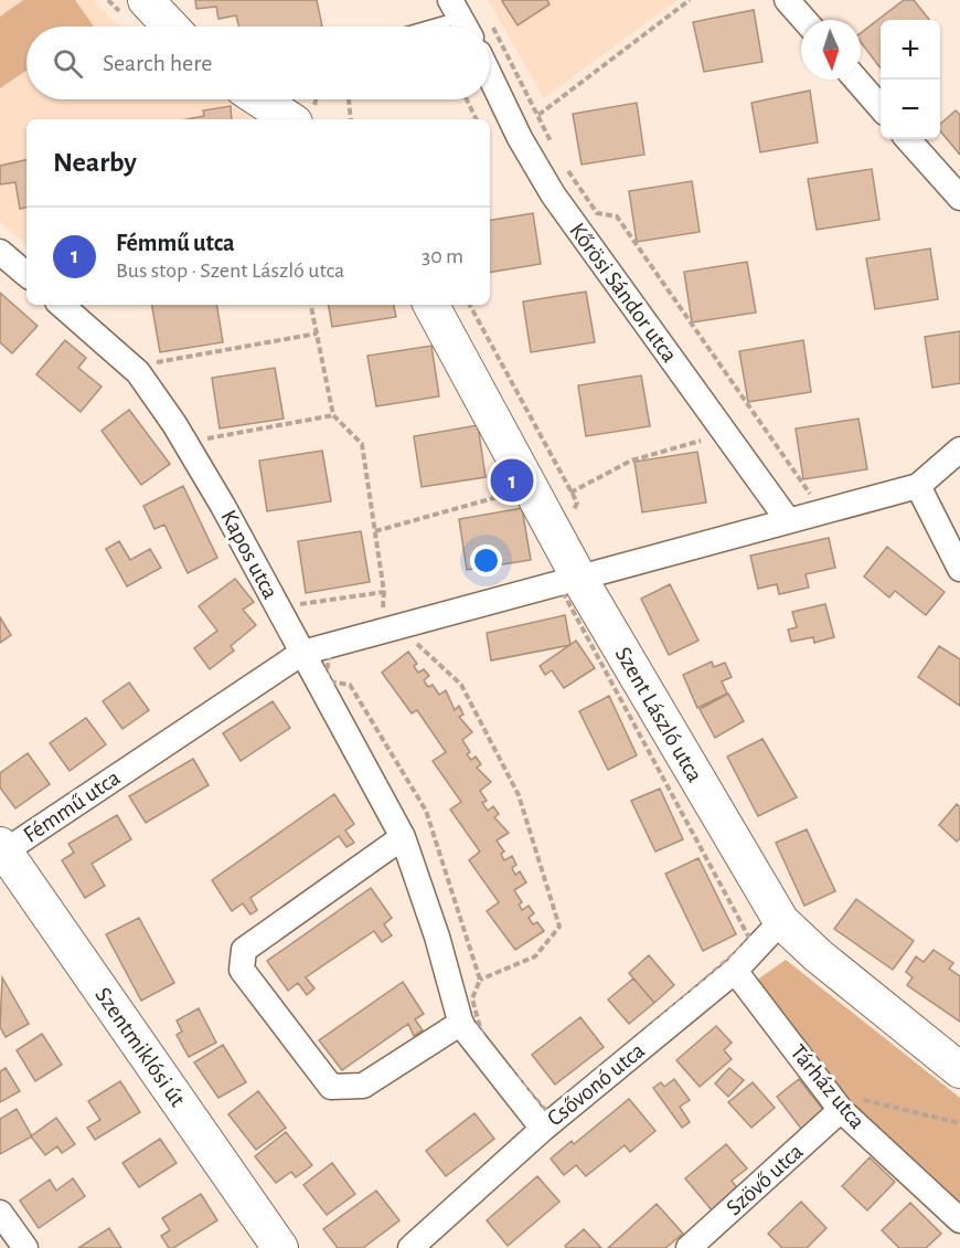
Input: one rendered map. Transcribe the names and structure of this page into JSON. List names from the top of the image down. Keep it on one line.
{"streets":{"street":["Kőrösi Sándor utca","Kapos utca","Szent László utca","Fémmű utca","Szentmiklósi út","Csővonó utca","Tárház utca","Szövő utca"]},"crossings":[["Kőrösi Sándor utca","Fémmű utca"],["Kapos utca","Fémmű utca"],["Kapos utca","Csővonó utca"],["Szent László utca","Fémmű utca"],["Szent László utca","Csővonó utca"],["Fémmű utca","Szentmiklósi út"],["Csővonó utca","Tárház utca"],["Tárház utca","Szövő utca"]],"north":"bottom","page":{"map_buttons":["+","−"],"search":"Search here","heading":"Nearby","list":[{"mark":"1","name":"Fémmű utca","note":"Bus stop · Szent László utca","value":"30 m"}],"pins":"1"}}
